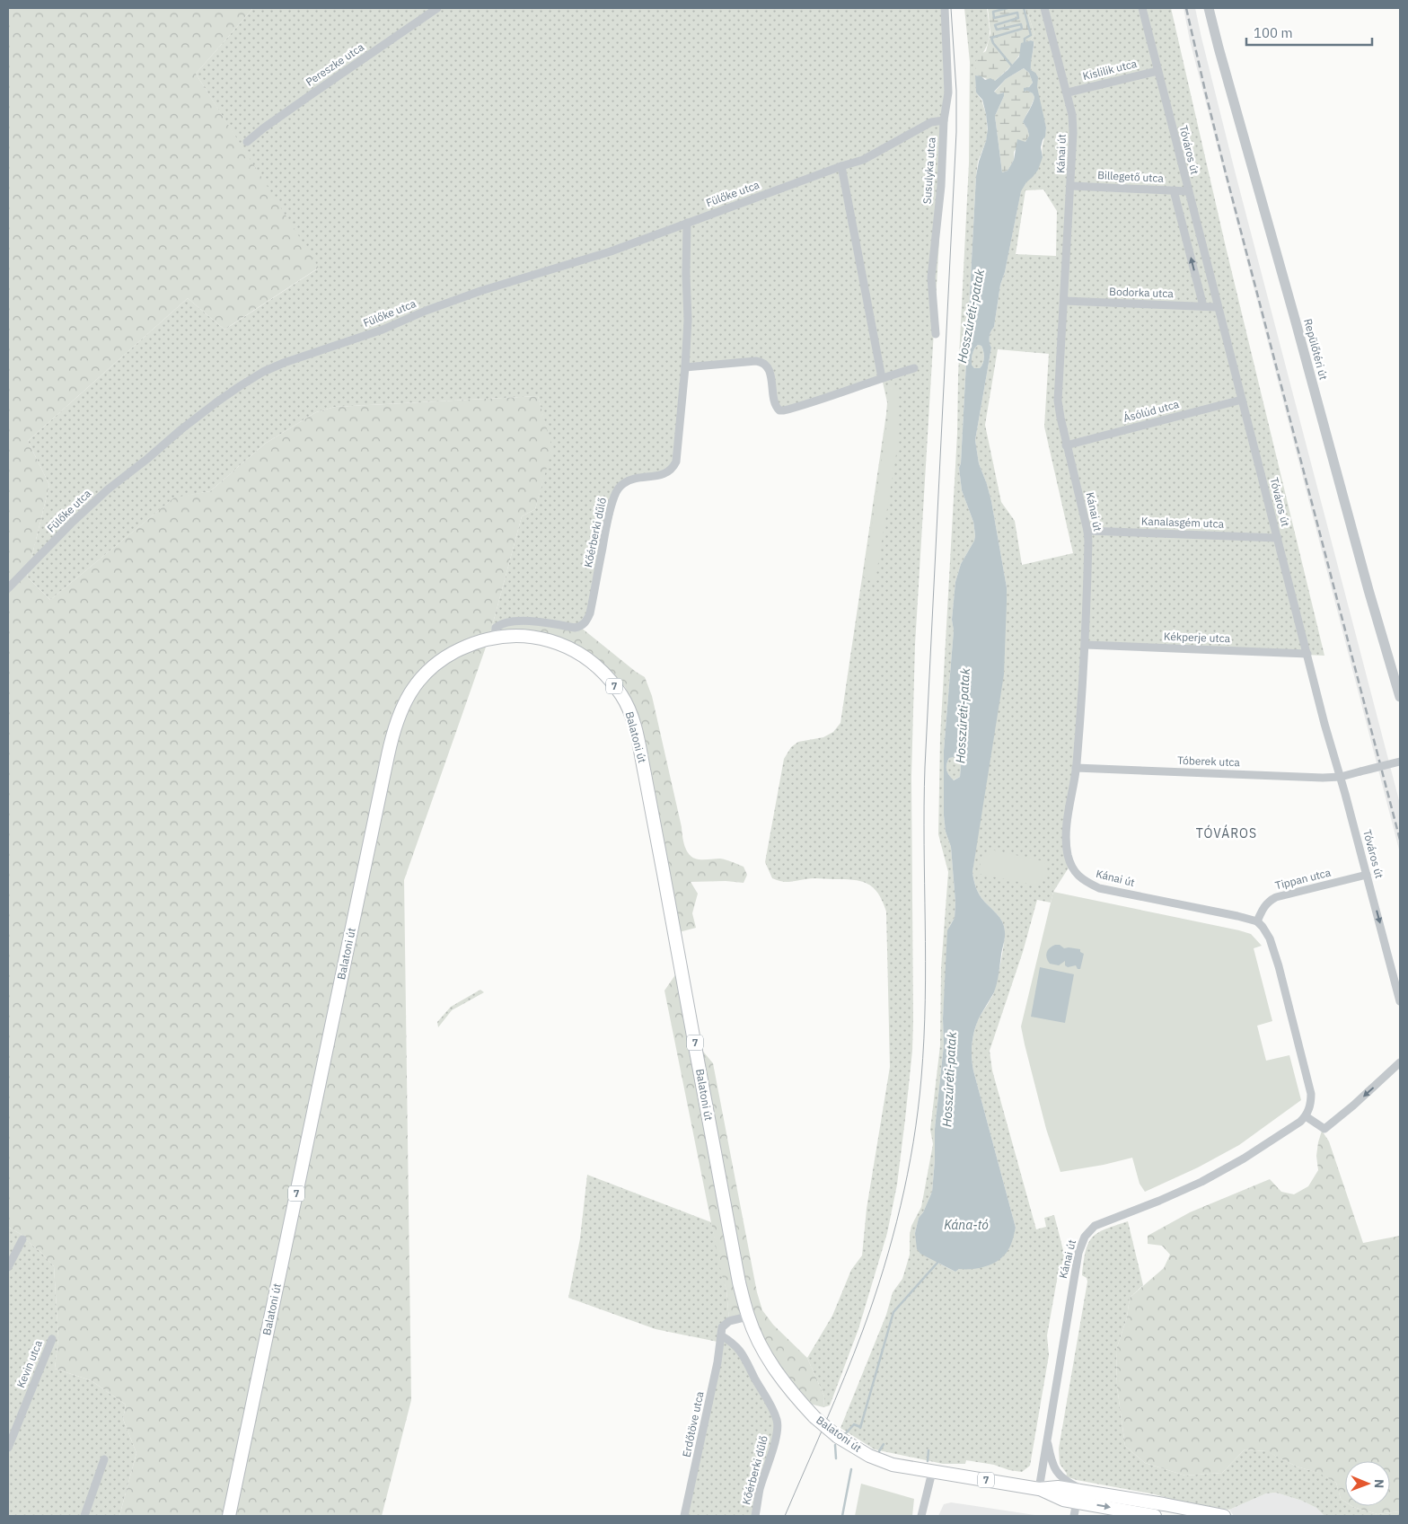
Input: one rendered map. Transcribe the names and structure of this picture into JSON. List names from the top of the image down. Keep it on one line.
{"streets":{"main road":["7","Balatoni út"],"street":["Pereszke utca","Kislilik utca","Tóváros út","Kánai út","Susulyka utca","Billegető utca","Fülőke utca","Bodorka utca","Repülőtéri út","Ásólúd utca","Kanalasgém utca","Kőérberki dűlő","Kékperje utca","Tóberek utca","Tippan utca","Kevin utca","Erdőtöve utca"]},"crossings":[["Kislilik utca","Tóváros út"],["Kislilik utca","Kánai út"],["Tóváros út","Billegető utca"],["Tóváros út","Bodorka utca"],["Tóváros út","Ásólúd utca"],["Tóváros út","Kanalasgém utca"],["Tóváros út","Kékperje utca"],["Tóváros út","Tóberek utca"],["Tóváros út","Tippan utca"],["Kánai út","Billegető utca"],["Kánai út","Bodorka utca"],["Kánai út","Ásólúd utca"],["Kánai út","Kanalasgém utca"],["Kánai út","Kékperje utca"],["Kánai út","Balatoni út"],["Kánai út","Tóberek utca"],["Kánai út","Tippan utca"],["Susulyka utca","Fülőke utca"],["Fülőke utca","Kőérberki dűlő"],["Kőérberki dűlő","Balatoni út"],["Kőérberki dűlő","Erdőtöve utca"]],"districts":["TÓVÁROS"],"water":["Hosszúréti-patak","Kána-tó"],"scale_bar":"100 m","north":"right"}
